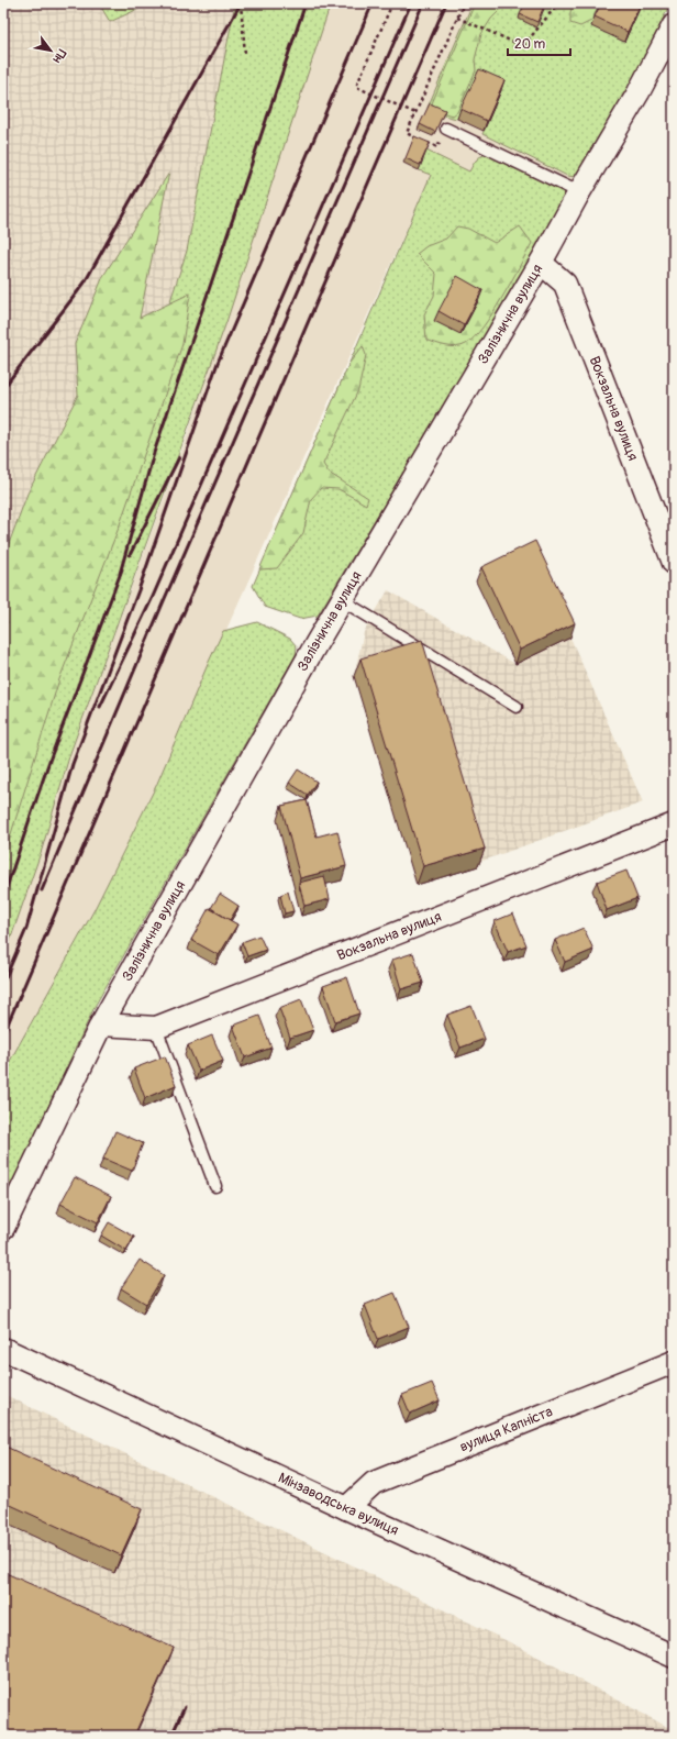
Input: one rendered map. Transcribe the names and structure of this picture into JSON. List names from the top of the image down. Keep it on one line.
{"streets":{"street":["Залізнична вулиця","Вокзальна вулиця","вулиця Капніста","Мінзаводська вулиця"]},"crossings":[["Залізнична вулиця","Вокзальна вулиця"],["вулиця Капніста","Мінзаводська вулиця"]],"scale_bar":"20 m","north":"bottom right"}
